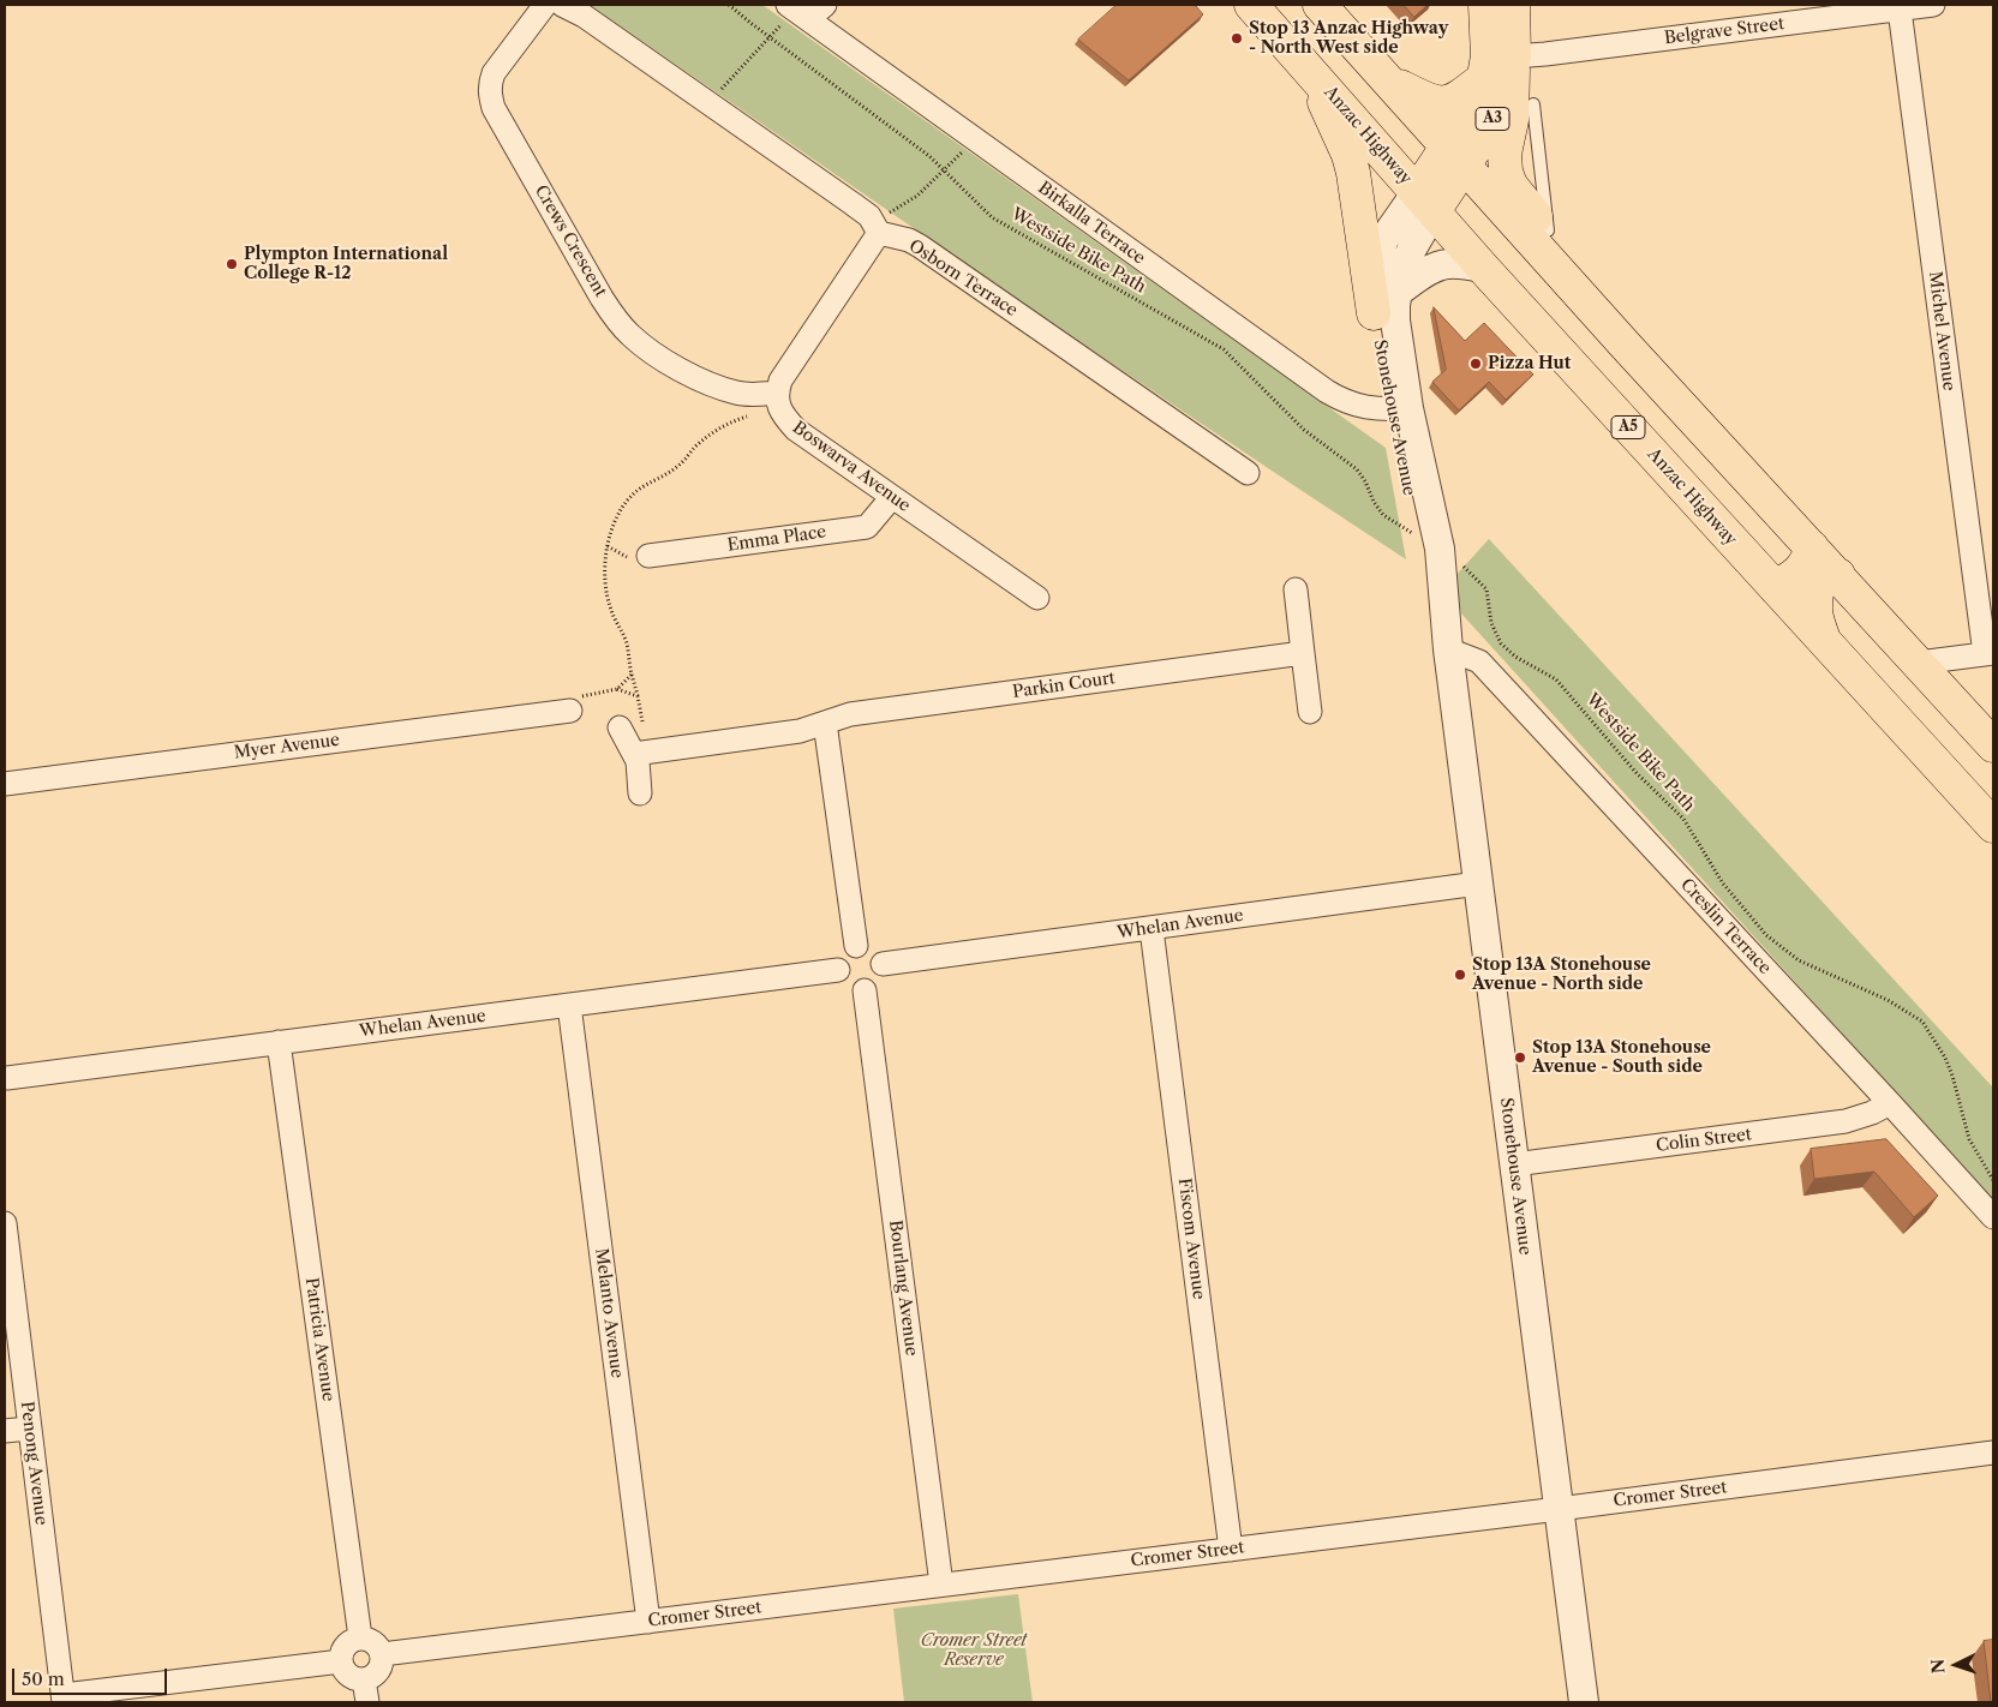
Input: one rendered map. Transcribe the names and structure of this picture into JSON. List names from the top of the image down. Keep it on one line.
{"streets":{"highway":["A3","Anzac Highway","A5"],"street":["Belgrave Street","Birkalla Terrace","Crews Crescent","Osborn Terrace","Michel Avenue","Stonehouse Avenue","Boswarva Avenue","Emma Place","Parkin Court","Myer Avenue","Whelan Avenue","Creslin Terrace","Colin Street","Fiscom Avenue","Bourlang Avenue","Melanto Avenue","Patricia Avenue","Penong Avenue","Cromer Street"],"path":["Westside Bike Path"]},"crossings":[["Belgrave Street","A3"],["Belgrave Street","Michel Avenue"],["A3","Anzac Highway"],["A3","Stonehouse Avenue"],["Anzac Highway","Stonehouse Avenue"],["Birkalla Terrace","Stonehouse Avenue"],["Crews Crescent","Boswarva Avenue"],["Stonehouse Avenue","Whelan Avenue"],["Stonehouse Avenue","Creslin Terrace"],["Stonehouse Avenue","Colin Street"],["Stonehouse Avenue","Cromer Street"],["Boswarva Avenue","Emma Place"],["Whelan Avenue","Fiscom Avenue"],["Whelan Avenue","Bourlang Avenue"],["Whelan Avenue","Melanto Avenue"],["Whelan Avenue","Patricia Avenue"],["Creslin Terrace","Colin Street"],["Fiscom Avenue","Cromer Street"],["Bourlang Avenue","Cromer Street"],["Melanto Avenue","Cromer Street"],["Patricia Avenue","Cromer Street"]],"parks":["Cromer Street Reserve"],"places":["Stop 13 Anzac Highway - North West side","Plympton International College R-12","Pizza Hut","Stop 13A Stonehouse Avenue - North side","Stop 13A Stonehouse Avenue - South side"],"scale_bar":"50 m","north":"left"}
